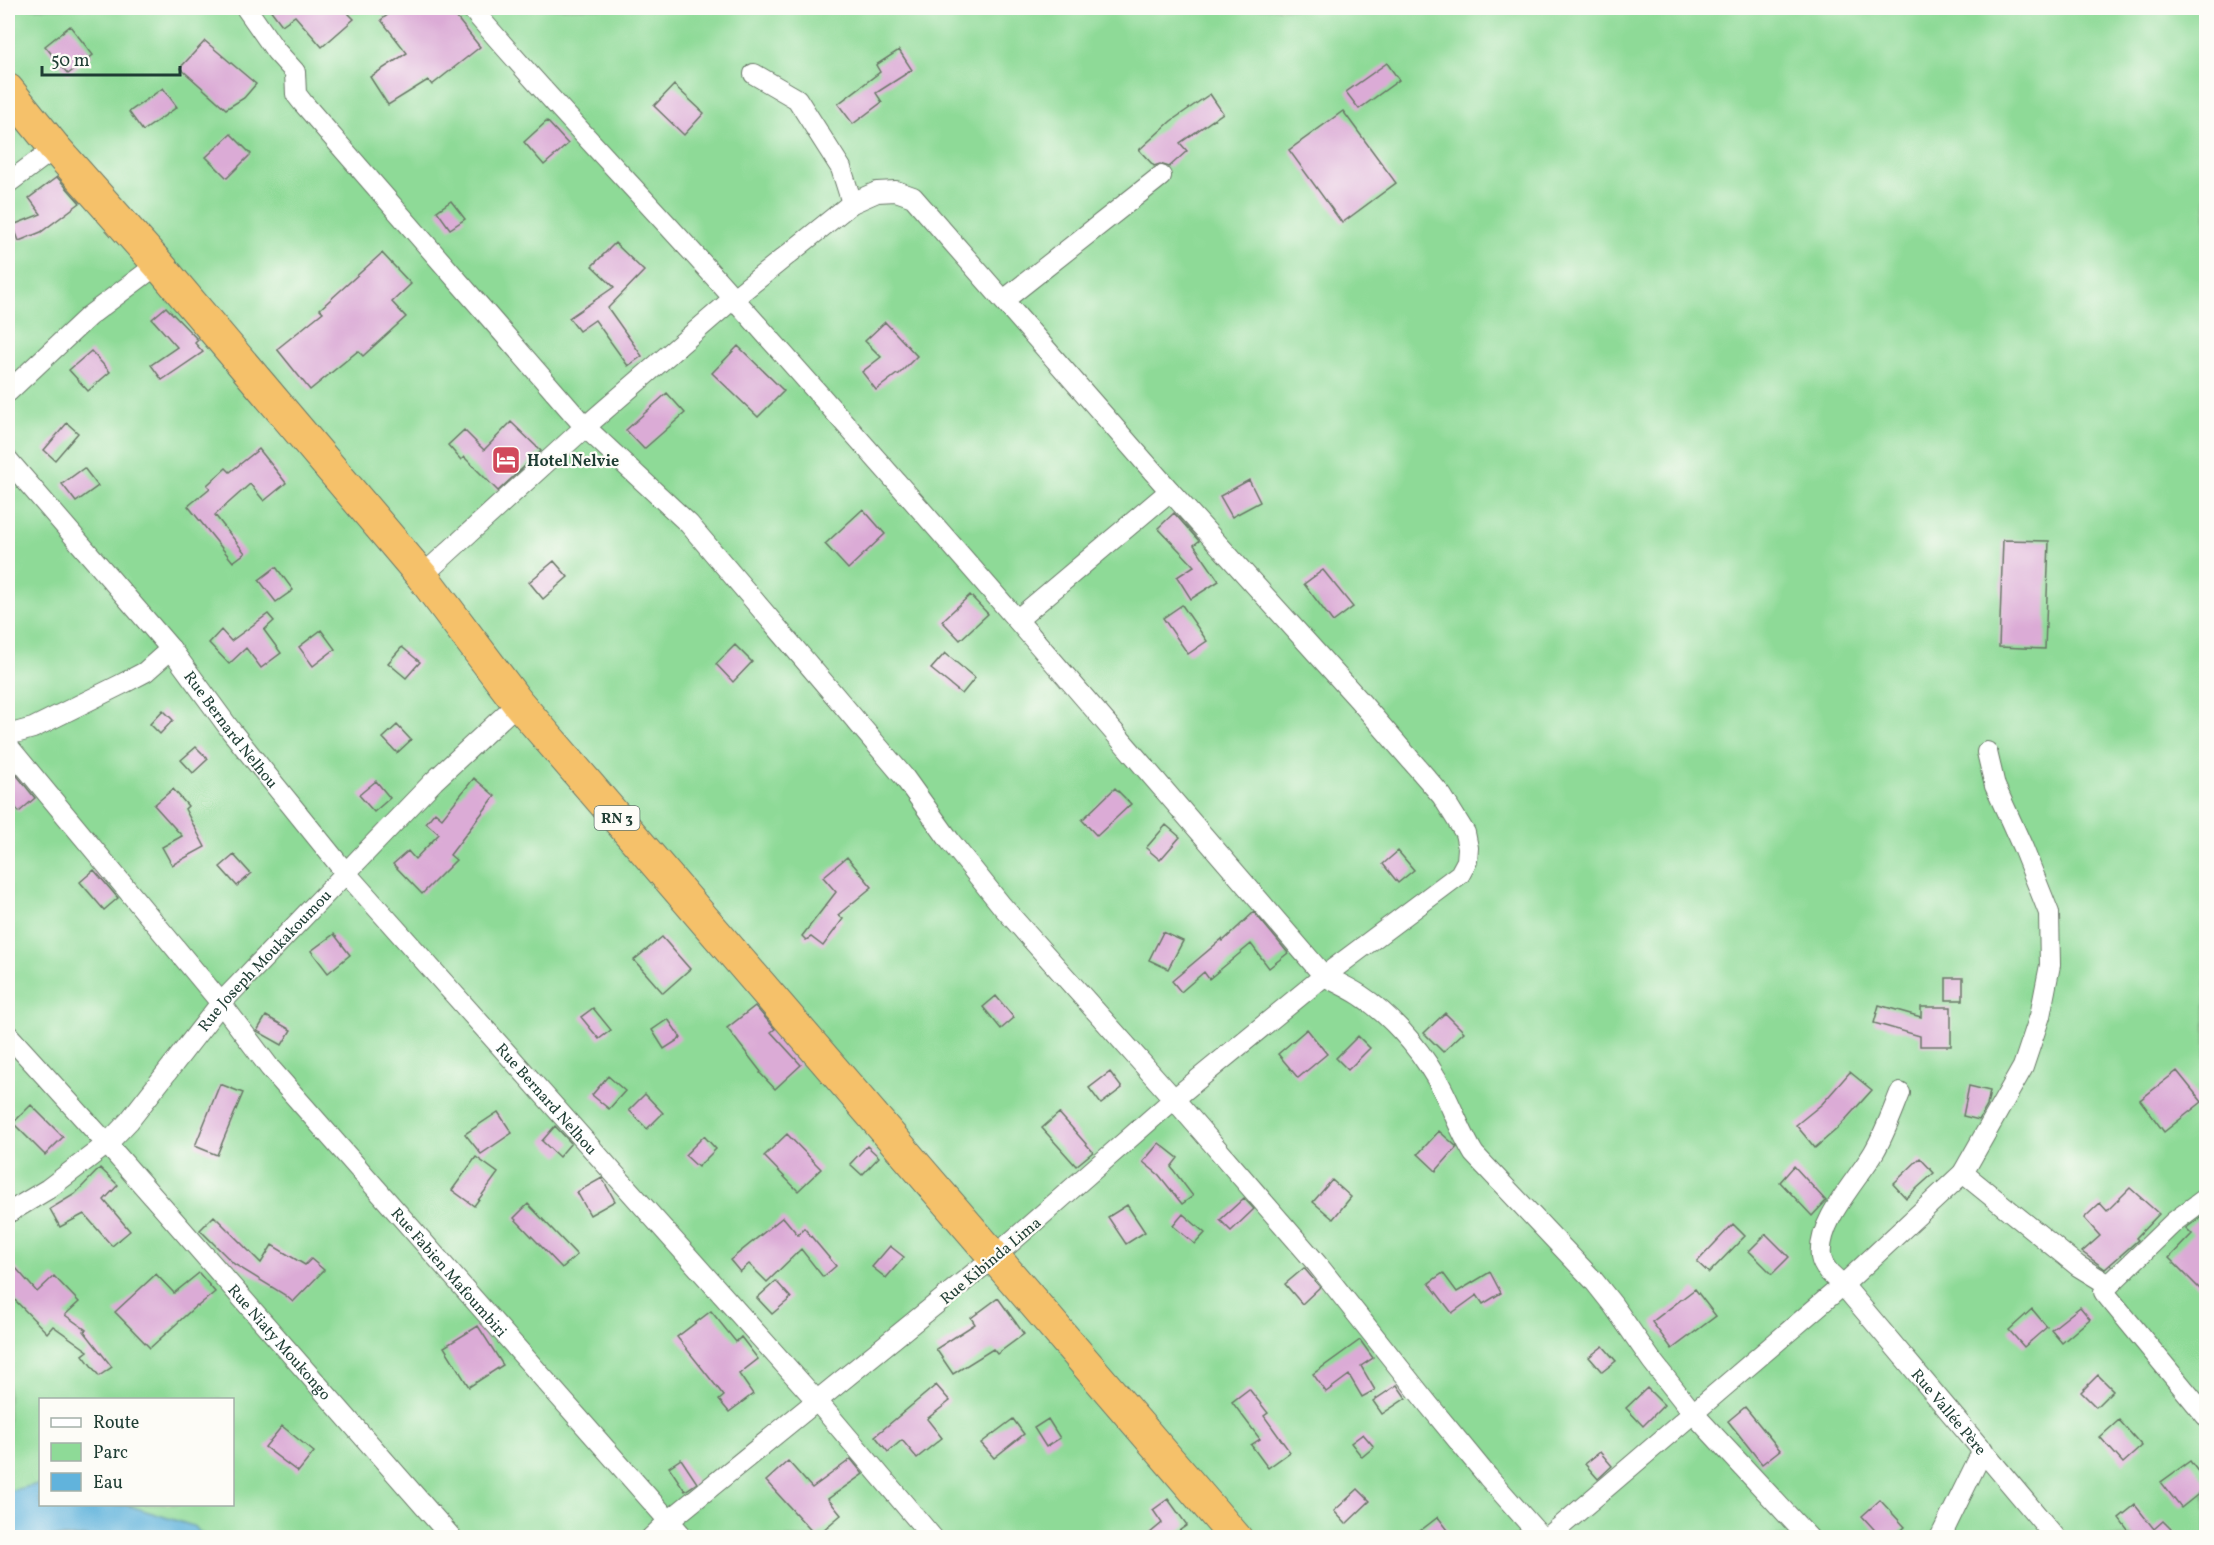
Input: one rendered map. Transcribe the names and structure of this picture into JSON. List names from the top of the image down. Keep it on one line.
{"streets":{"highway":["RN 3"],"street":["Rue Bernard Nelhou","Rue Joseph Moukakoumou","Rue Kibinda Lima","Rue Fabien Mafoumbiri","Rue Niaty Moukongo","Rue Vallée Père"]},"crossings":[["Rue Bernard Nelhou","Rue Joseph Moukakoumou"],["Rue Bernard Nelhou","Rue Kibinda Lima"],["RN 3","Rue Joseph Moukakoumou"],["RN 3","Rue Kibinda Lima"],["Rue Joseph Moukakoumou","Rue Fabien Mafoumbiri"],["Rue Joseph Moukakoumou","Rue Niaty Moukongo"],["Rue Kibinda Lima","Rue Fabien Mafoumbiri"]],"places":{"hotel":["Hotel Nelvie"]},"legend":["Route","Parc","Eau"],"scale_bar":"50 m"}
